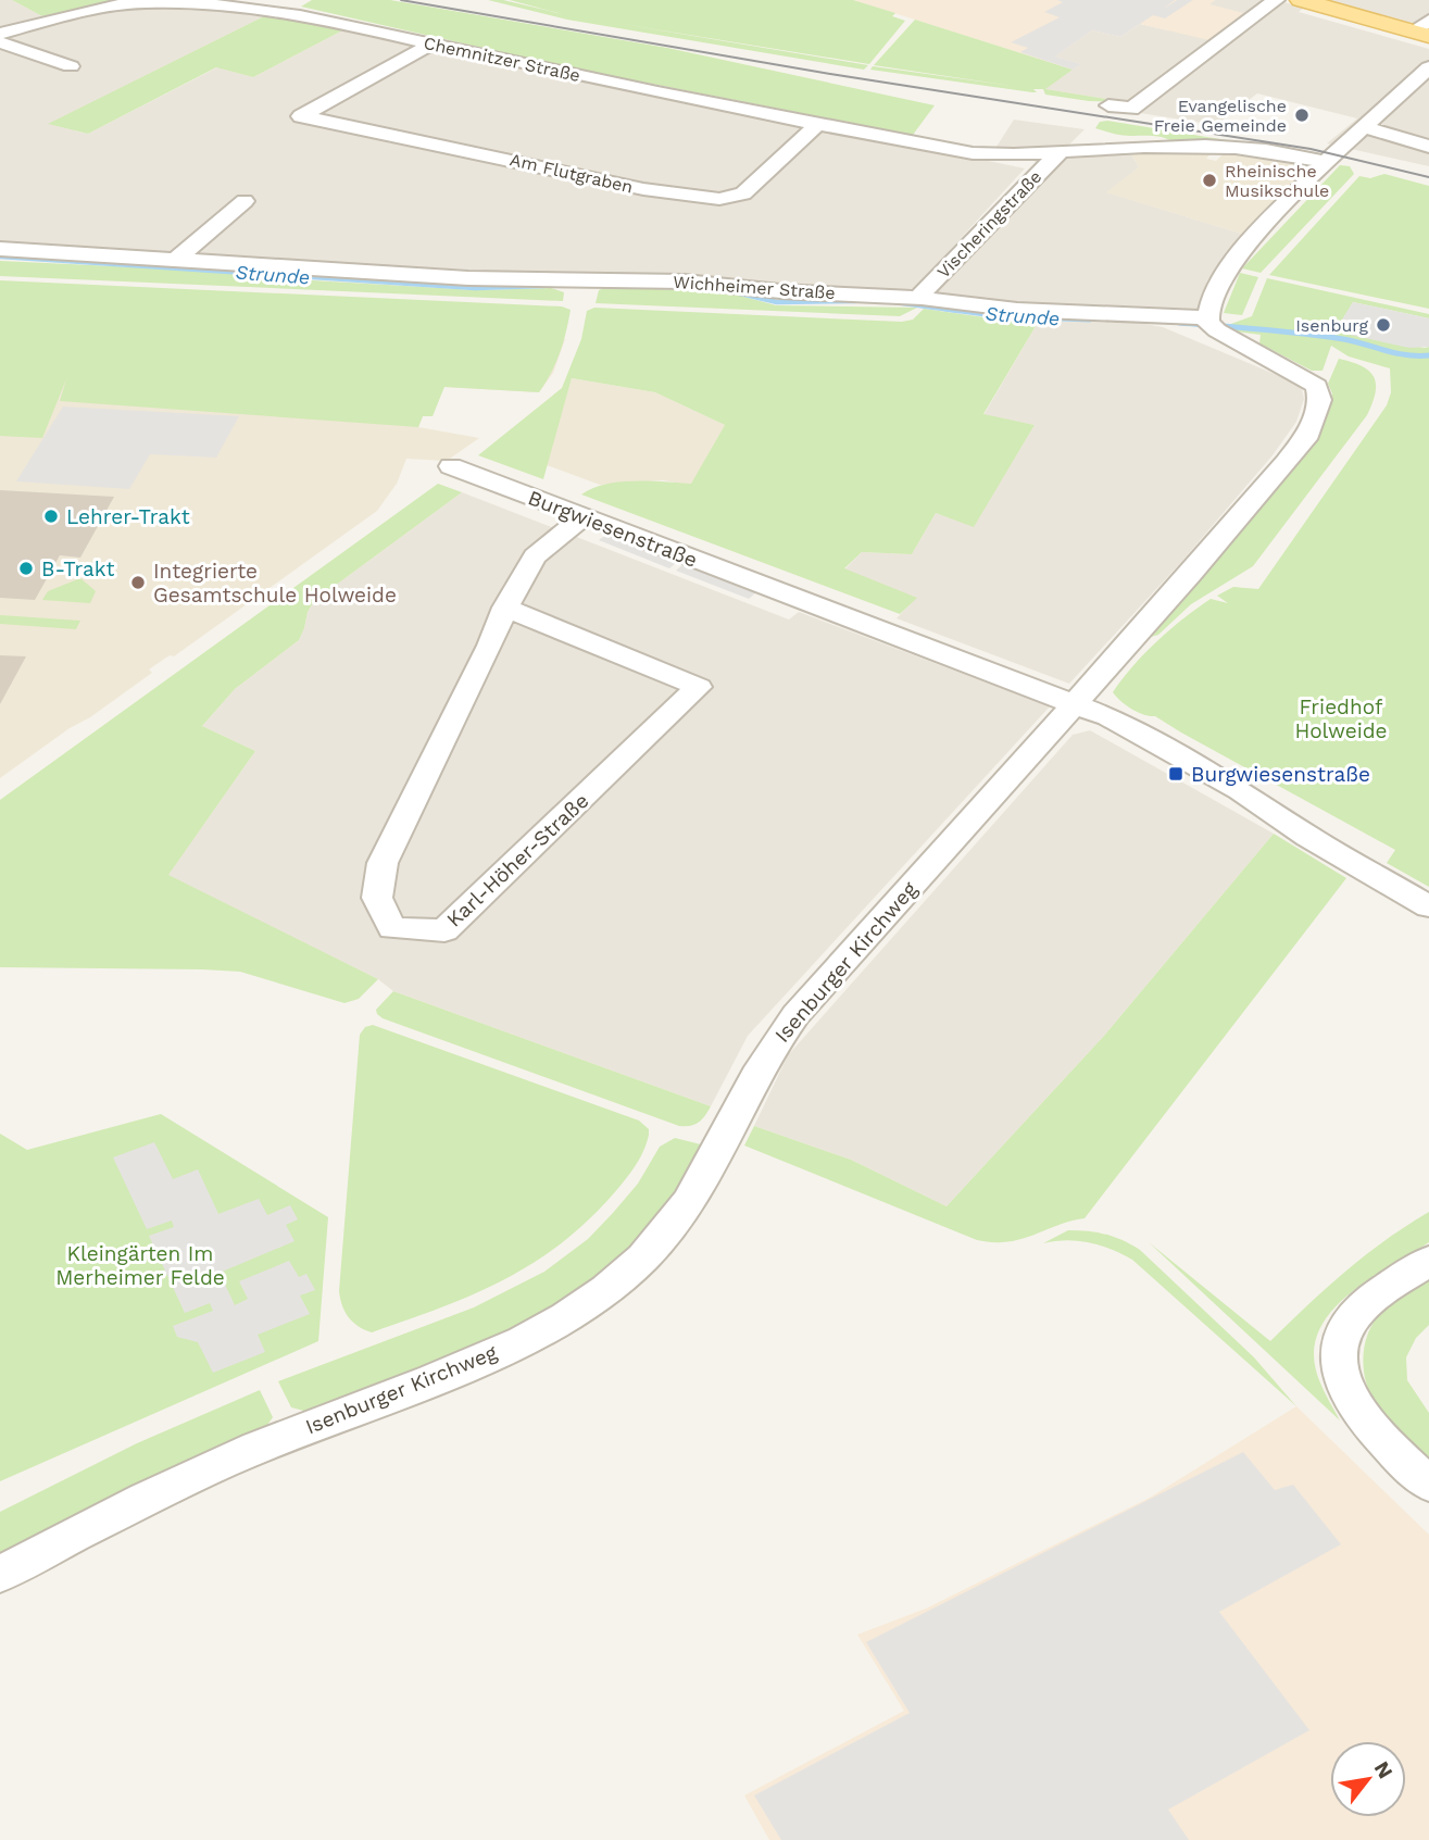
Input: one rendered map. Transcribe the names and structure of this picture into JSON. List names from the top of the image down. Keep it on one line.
{"streets":{"street":["Chemnitzer Straße","Am Flutgraben","Vischeringstraße","Wichheimer Straße","Burgwiesenstraße","Karl-Höher-Straße","Isenburger Kirchweg"]},"crossings":[["Chemnitzer Straße","Am Flutgraben"],["Chemnitzer Straße","Vischeringstraße"],["Vischeringstraße","Wichheimer Straße"],["Wichheimer Straße","Isenburger Kirchweg"],["Burgwiesenstraße","Karl-Höher-Straße"],["Burgwiesenstraße","Isenburger Kirchweg"]],"water":["Strunde"],"parks":["Friedhof Holweide","Kleingärten Im Merheimer Felde"],"places":{"other":["Evangelische Freie Gemeinde","Rheinische Musikschule","Isenburg","Lehrer-Trakt","B-Trakt","Integrierte Gesamtschule Holweide"],"transit":["Burgwiesenstraße"]},"north":"top right"}
